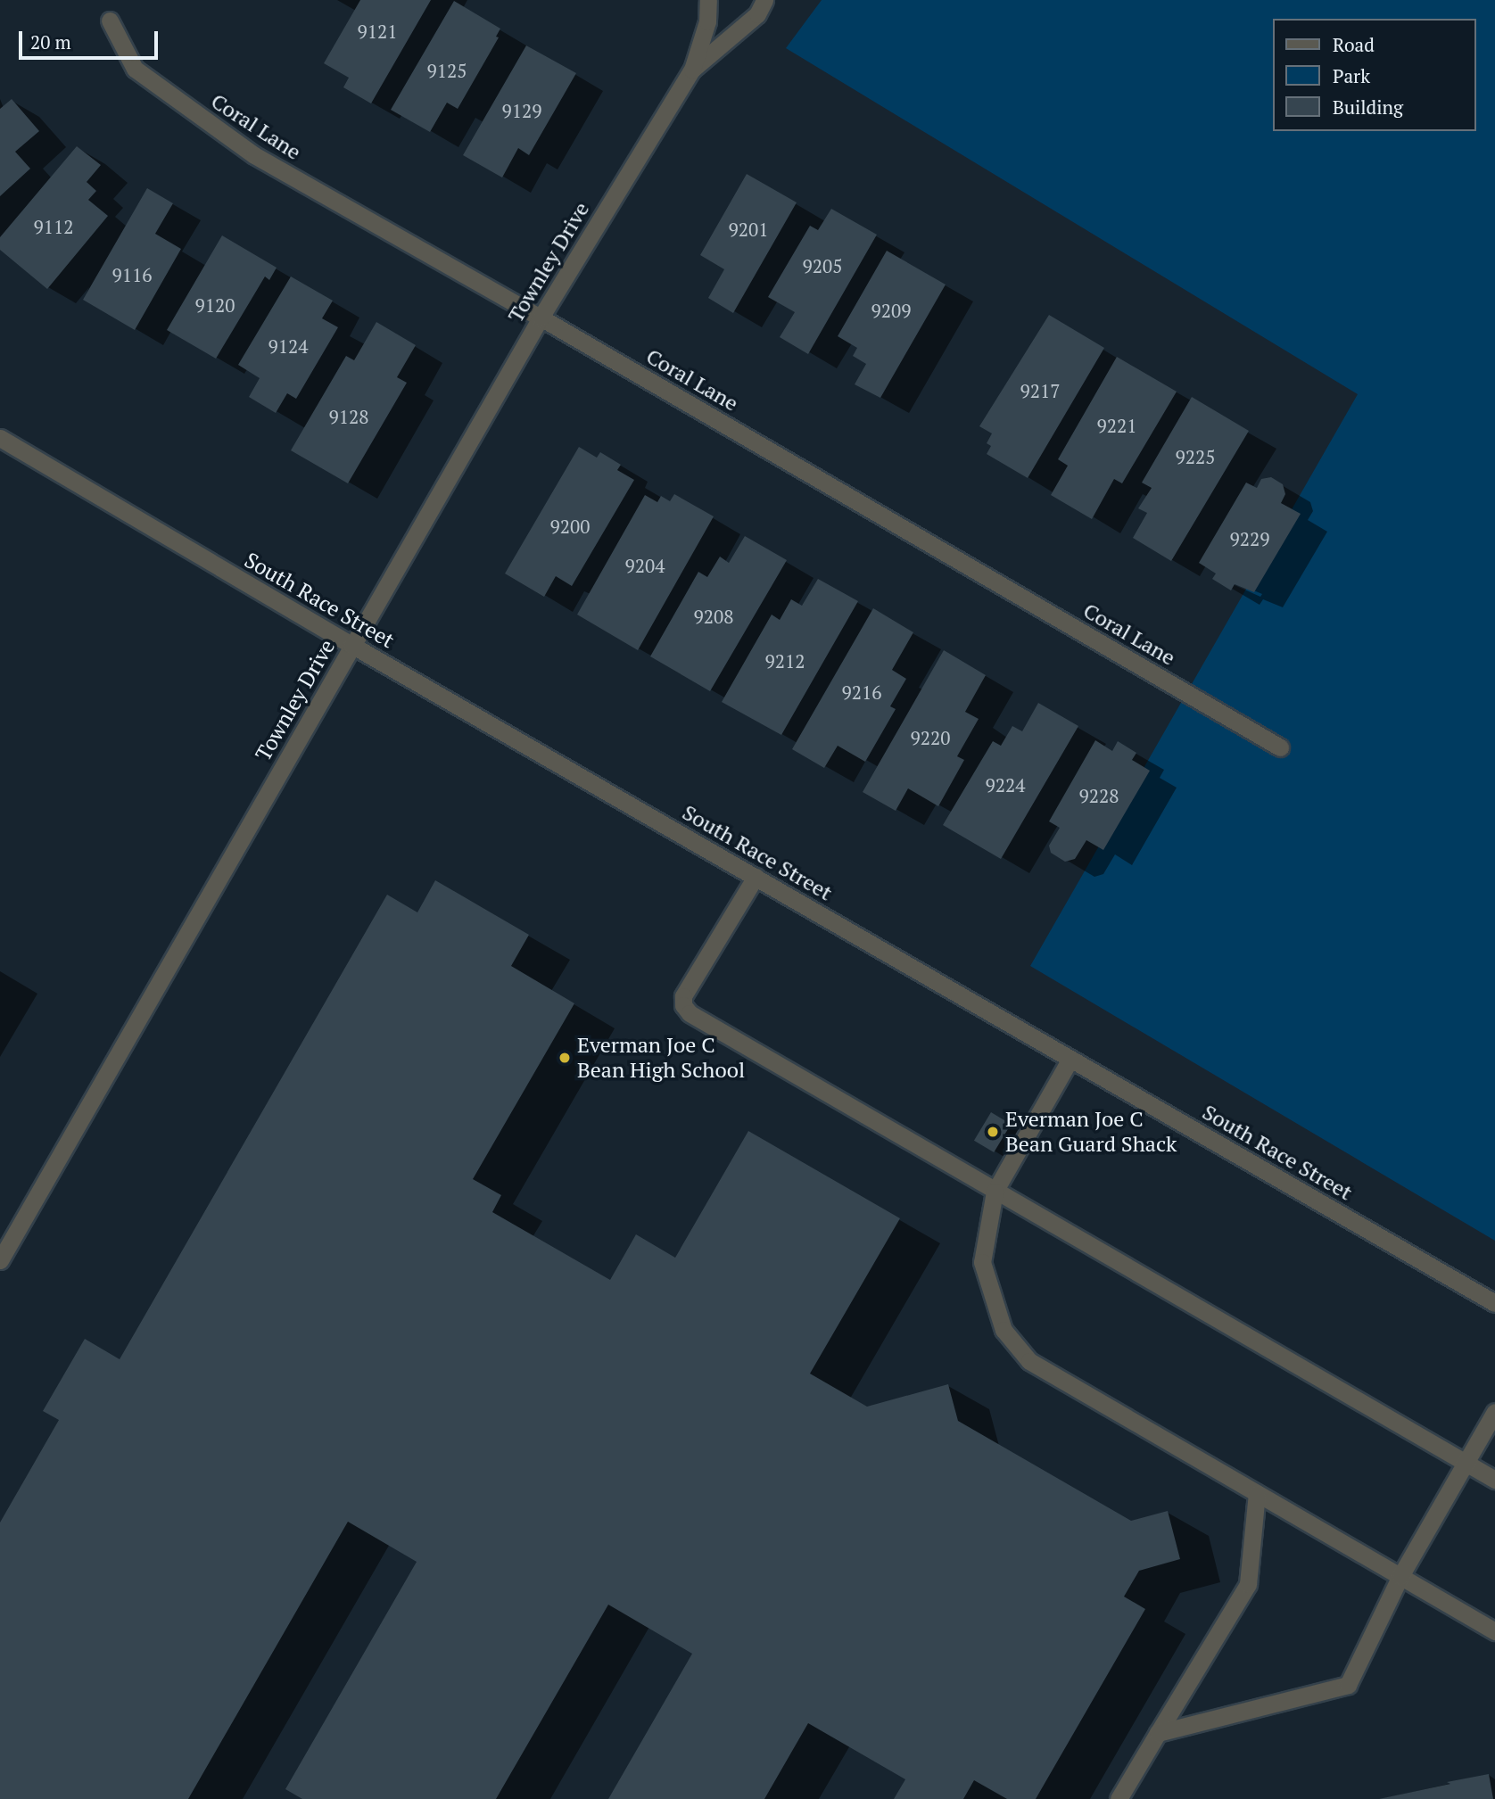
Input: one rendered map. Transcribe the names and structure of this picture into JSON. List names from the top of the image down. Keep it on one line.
{"streets":{"street":["Coral Lane","Townley Drive","South Race Street"]},"crossings":[["Coral Lane","Townley Drive"],["Townley Drive","South Race Street"]],"places":["Everman Joe C Bean High School","Everman Joe C Bean Guard Shack"],"house_numbers":["9121","9125","9129","9112","9201","9205","9116","9120","9209","9124","9217","9128","9221","9225","9200","9229","9204","9208","9212","9216","9220","9224","9228"],"legend":["Road","Park","Building"],"scale_bar":"20 m"}
